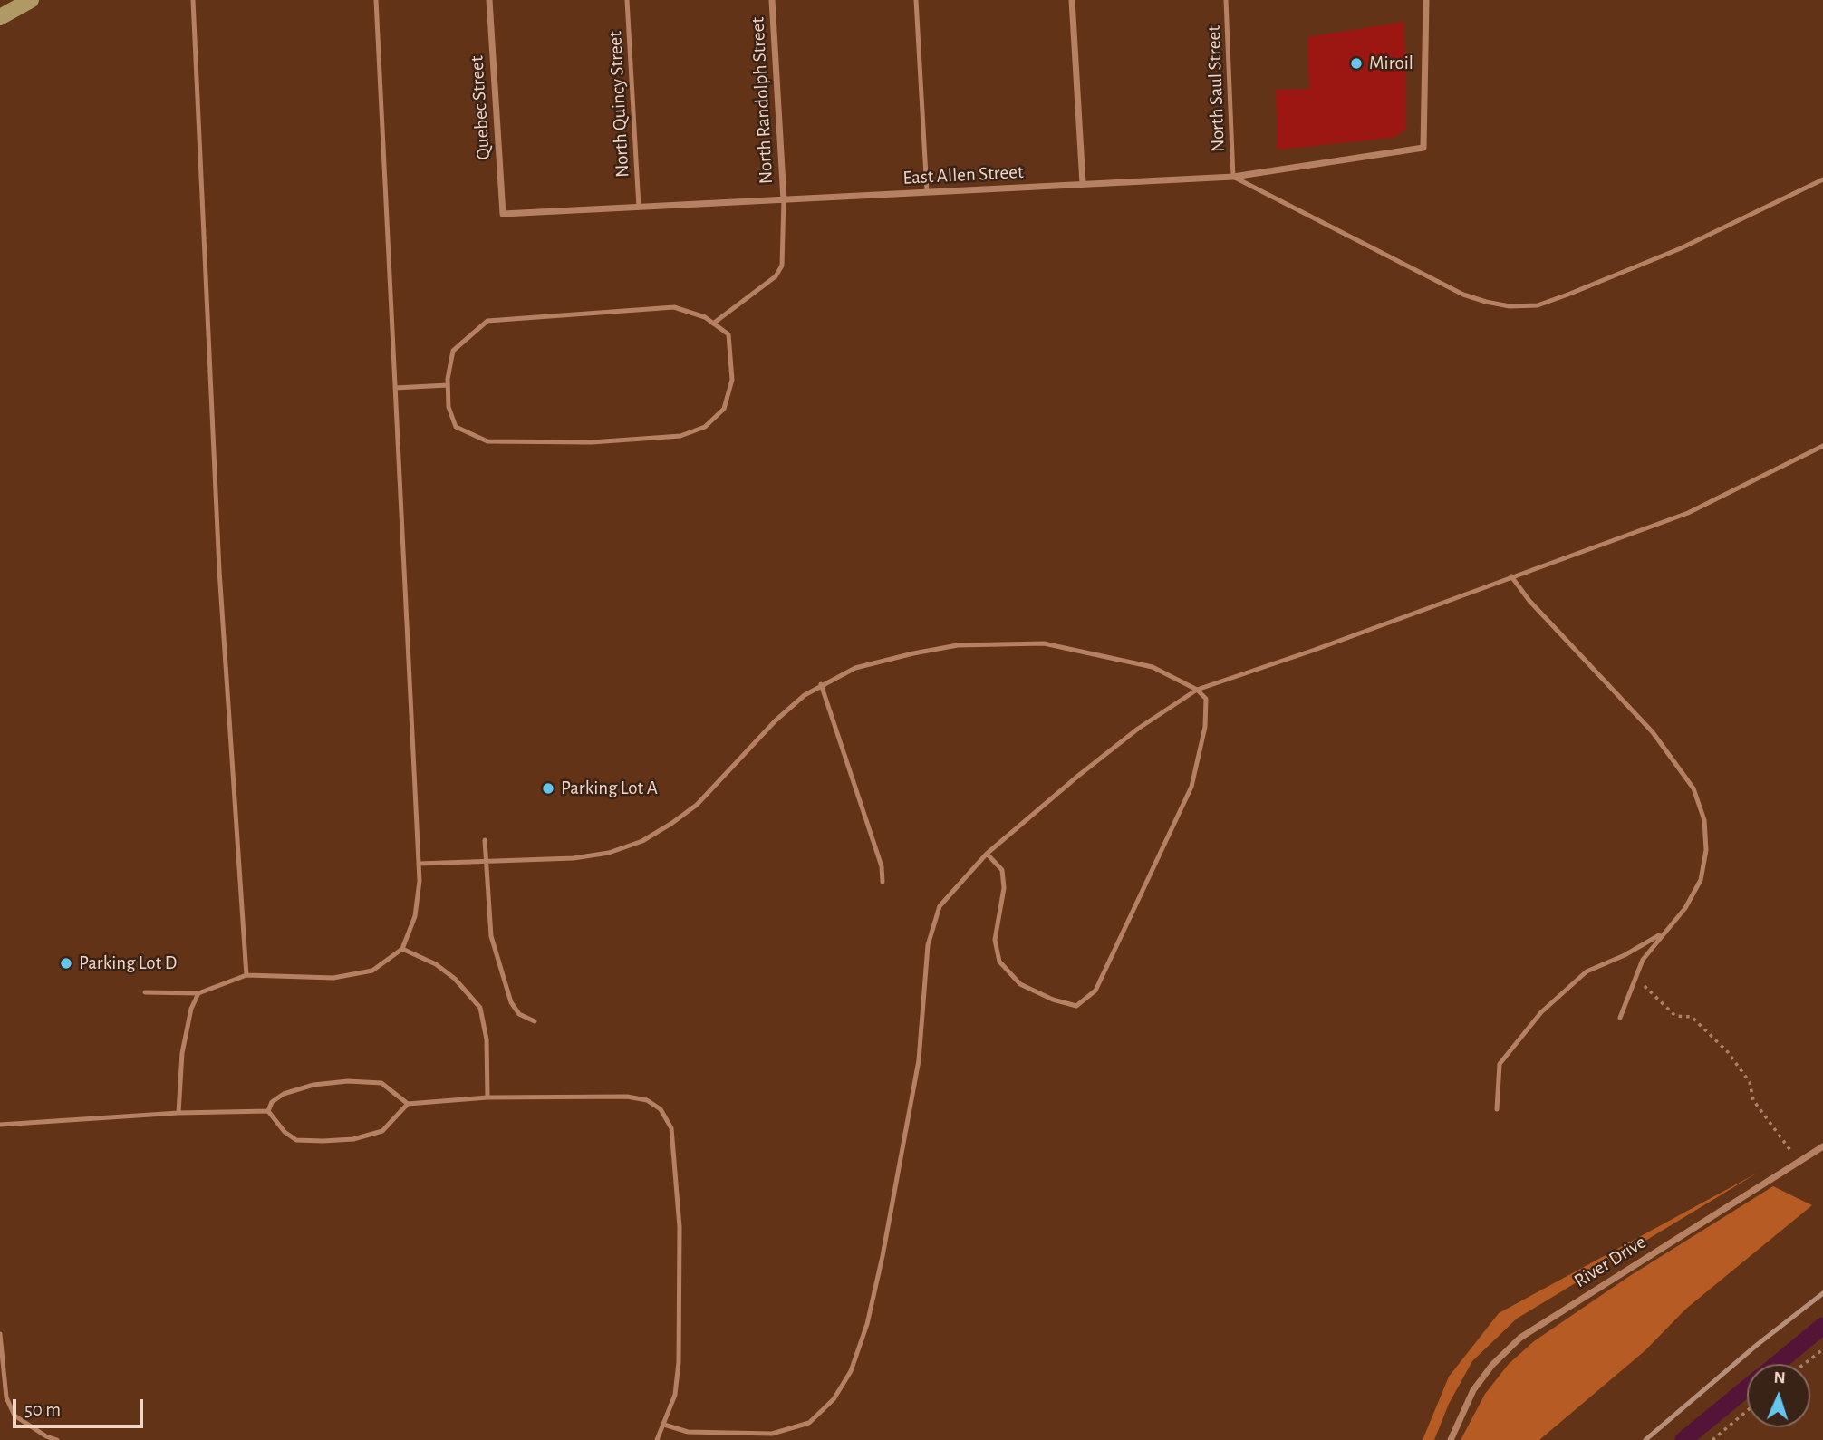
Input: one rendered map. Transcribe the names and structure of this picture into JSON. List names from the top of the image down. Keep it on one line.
{"streets":{"street":["North Randolph Street","Quebec Street","East Allen Street","River Drive"],"lane":["North Saul Street","North Quincy Street"]},"crossings":[["North Saul Street","East Allen Street"],["North Randolph Street","East Allen Street"],["North Quincy Street","East Allen Street"],["Quebec Street","East Allen Street"]],"places":["Miroil","Parking Lot A","Parking Lot D"],"scale_bar":"50 m","north":"top"}
